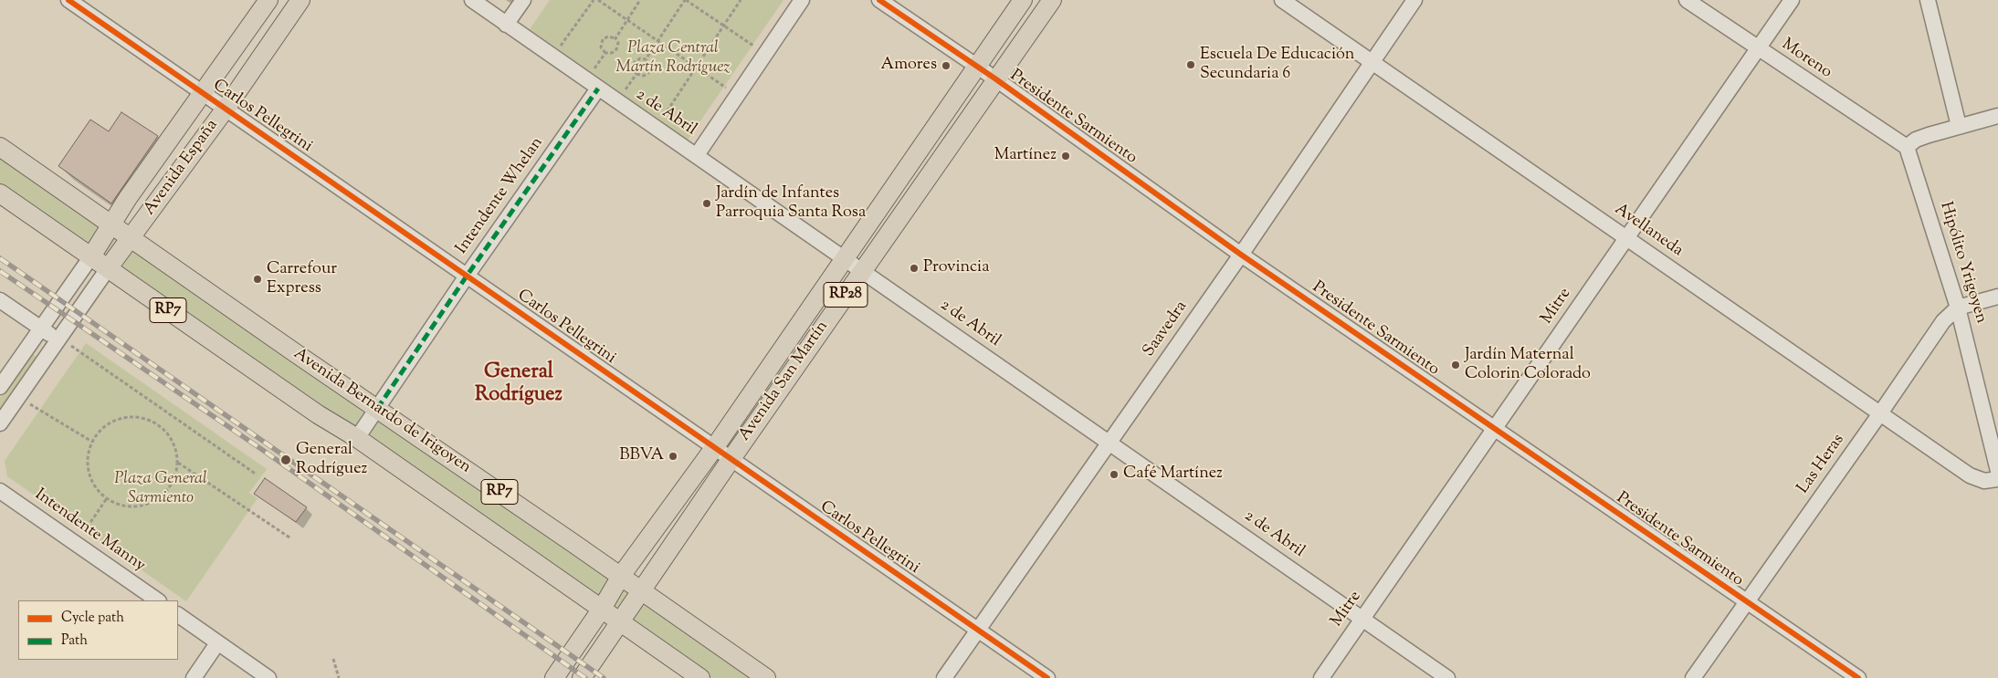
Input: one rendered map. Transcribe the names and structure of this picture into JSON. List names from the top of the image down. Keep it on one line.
{"streets":{"main road":["Avenida España","RP28","RP7","Avenida San Martín","Avenida Bernardo de Irigoyen"],"street":["Moreno","2 de Abril","Carlos Pellegrini","Presidente Sarmiento","Intendente Whelan","Avellaneda","Hipólito Yrigoyen","Mitre","Saavedra","Las Heras","Intendente Manny"]},"crossings":[["Moreno","Hipólito Yrigoyen"],["Moreno","Mitre"],["2 de Abril","Intendente Whelan"],["2 de Abril","Mitre"],["2 de Abril","Saavedra"],["2 de Abril","Avenida San Martín"],["Carlos Pellegrini","Avenida España"],["Carlos Pellegrini","Intendente Whelan"],["Carlos Pellegrini","Saavedra"],["Carlos Pellegrini","Avenida San Martín"],["Presidente Sarmiento","Mitre"],["Presidente Sarmiento","Saavedra"],["Presidente Sarmiento","Avenida San Martín"],["Presidente Sarmiento","Las Heras"],["Avenida España","RP7"],["Avenida España","Avenida Bernardo de Irigoyen"],["Intendente Whelan","RP7"],["Intendente Whelan","Avenida Bernardo de Irigoyen"],["Avellaneda","Mitre"],["Avellaneda","Saavedra"],["Avellaneda","Las Heras"],["Hipólito Yrigoyen","Las Heras"],["RP7","Avenida San Martín"],["RP7","Avenida Bernardo de Irigoyen"],["Avenida San Martín","Avenida Bernardo de Irigoyen"]],"districts":["General Rodríguez"],"parks":["Plaza Central Martín Rodríguez","Plaza General Sarmiento"],"places":["Escuela De Educación Secundaria 6","Amores","Martínez","Jardín de Infantes Parroquia Santa Rosa","Provincia","Carrefour Express","Jardín Maternal Colorin Colorado","BBVA","General Rodríguez","Café Martínez"],"legend":["Cycle path","Path"]}
